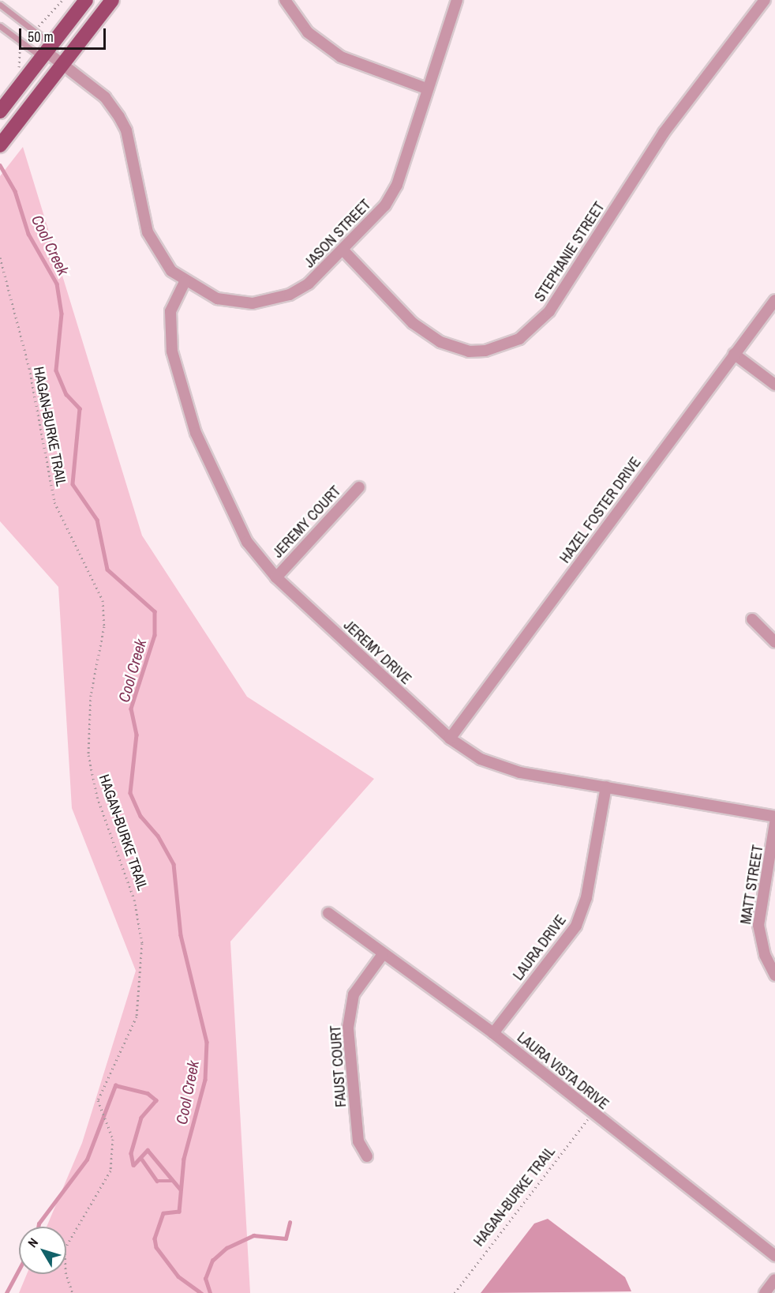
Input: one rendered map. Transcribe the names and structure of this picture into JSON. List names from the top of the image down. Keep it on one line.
{"streets":{"street":["JASON STREET","STEPHANIE STREET","HAZEL FOSTER DRIVE","JEREMY COURT","JEREMY DRIVE","MATT STREET","LAURA DRIVE","FAUST COURT","LAURA VISTA DRIVE"],"path":["HAGAN-BURKE TRAIL"]},"crossings":[["JASON STREET","STEPHANIE STREET"],["JASON STREET","JEREMY DRIVE"],["HAGAN-BURKE TRAIL","LAURA VISTA DRIVE"],["HAZEL FOSTER DRIVE","JEREMY DRIVE"],["JEREMY COURT","JEREMY DRIVE"],["JEREMY DRIVE","LAURA DRIVE"],["LAURA DRIVE","LAURA VISTA DRIVE"],["FAUST COURT","LAURA VISTA DRIVE"]],"water":["Cool Creek"],"scale_bar":"50 m","north":"top left"}
